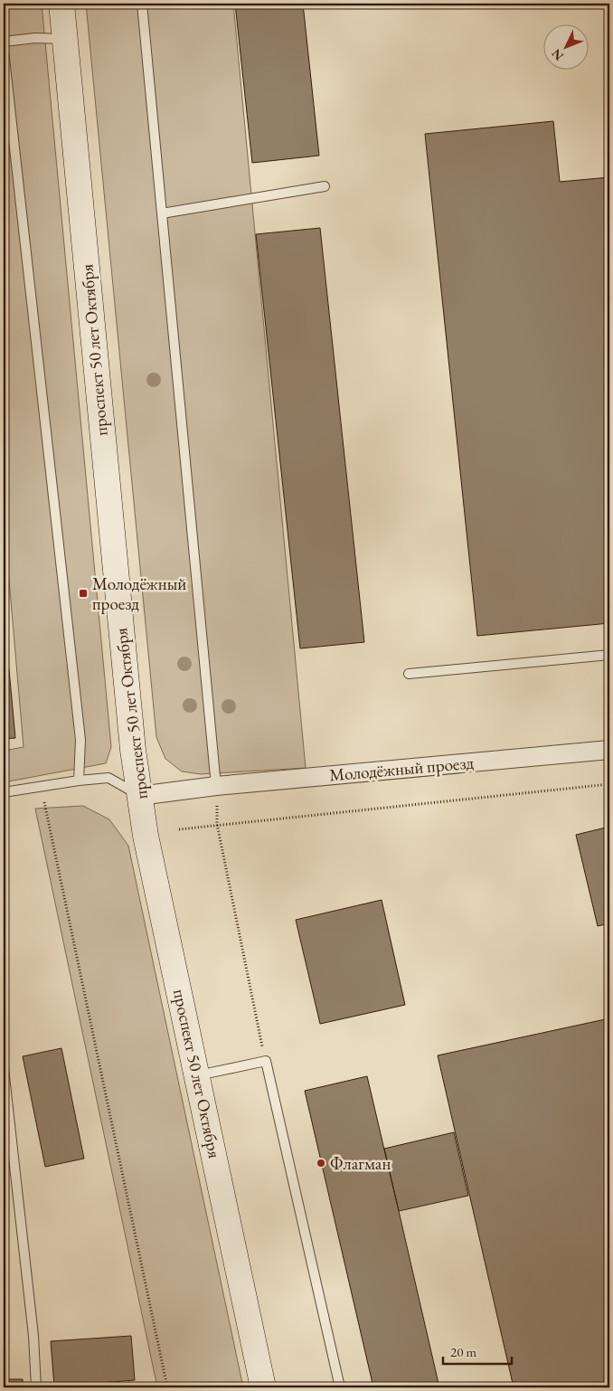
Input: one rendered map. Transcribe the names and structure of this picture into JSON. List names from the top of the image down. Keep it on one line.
{"streets":{"main road":["проспект 50 лет Октября"],"street":["Молодёжный проезд"]},"crossings":[["проспект 50 лет Октября","Молодёжный проезд"]],"places":{"transit":["Молодёжный проезд"],"other":["Флагман"]},"scale_bar":"20 m","north":"bottom left"}
